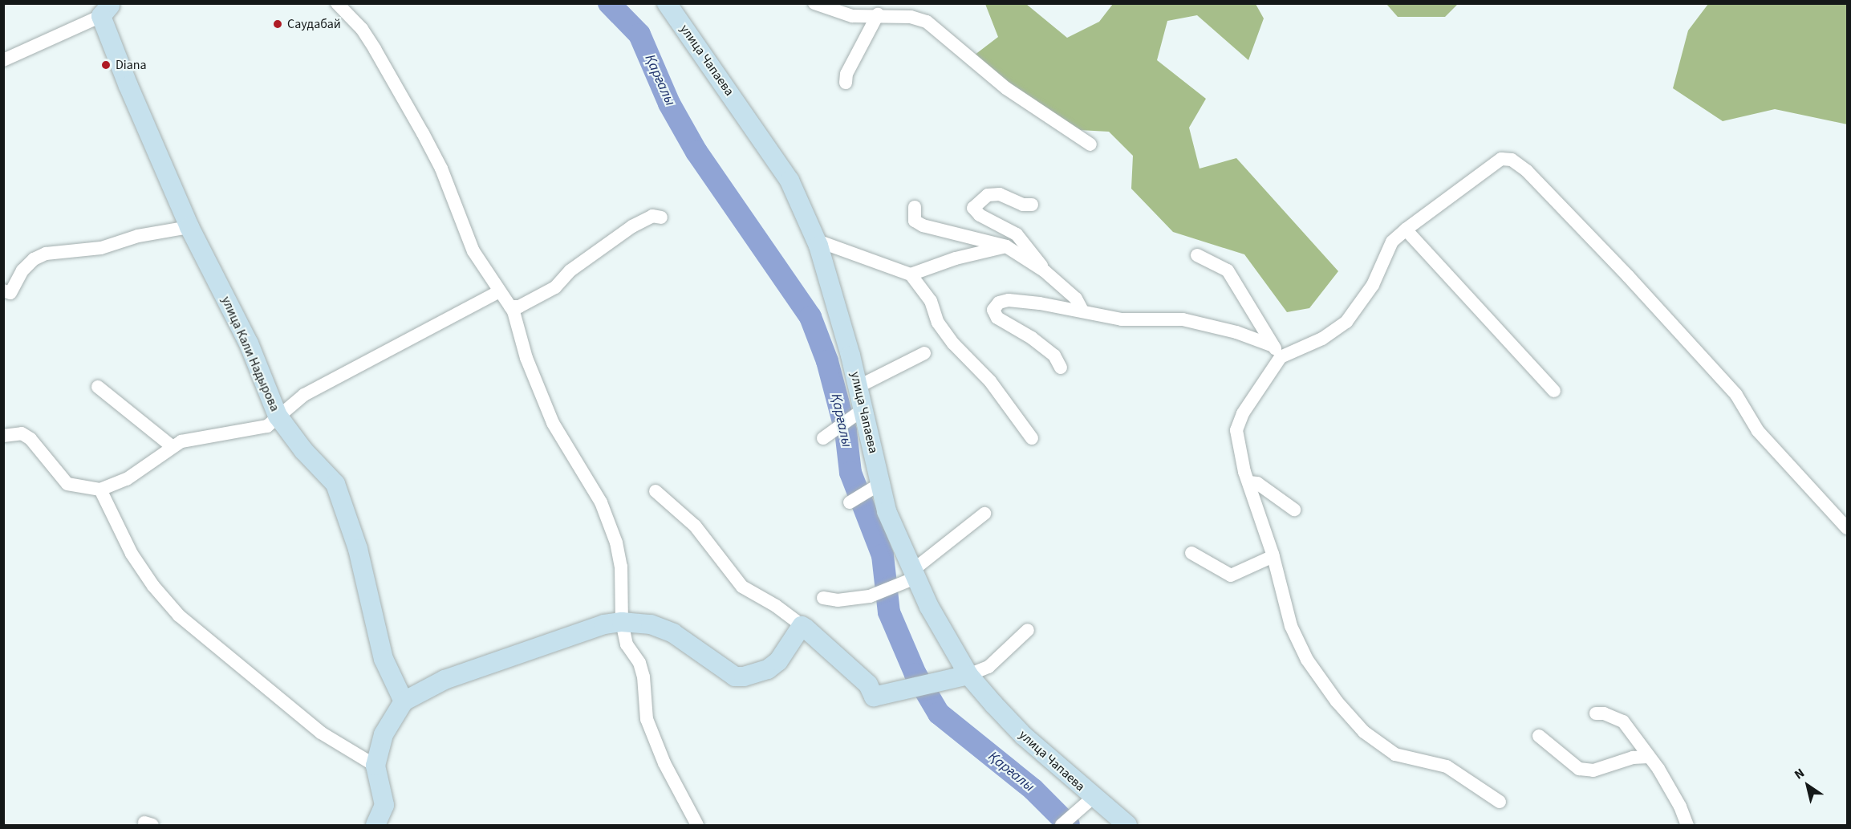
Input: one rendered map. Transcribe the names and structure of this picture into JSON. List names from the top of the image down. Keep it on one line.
{"streets":{"street":["улица Чапаева","улица Кали Надырова"]},"water":["Қарғалы"],"places":["Саудабай","Diana"],"north":"top left"}
